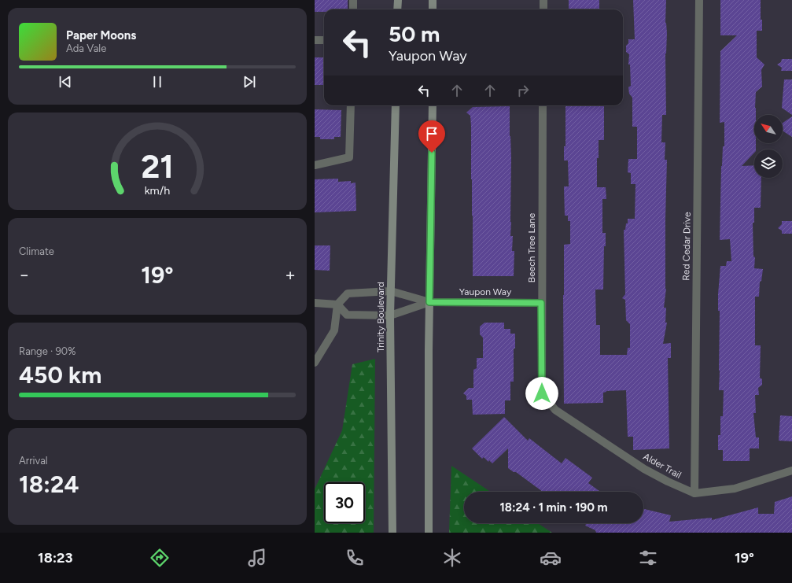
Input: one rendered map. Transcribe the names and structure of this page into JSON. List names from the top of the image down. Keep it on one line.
{"streets":{"main road":["Trinity Boulevard"],"street":["Red Cedar Drive","Beech Tree Lane","Yaupon Way","Alder Trail"]},"crossings":[["Red Cedar Drive","Alder Trail"],["Beech Tree Lane","Yaupon Way"],["Beech Tree Lane","Alder Trail"]],"north":"top left","page":{"turn":["50 m","Yaupon Way"],"song":["Paper Moons","Ada Vale"],"tile":["Climate",["Range · 90%","450 km"],["Arrival","18:24"]],"heat":["−","19°","+"],"limit":"30","trip":"18:24 · 1 min · 190 m","tabs":["18:23","19°"],"gauge":["21","km/h"]}}
